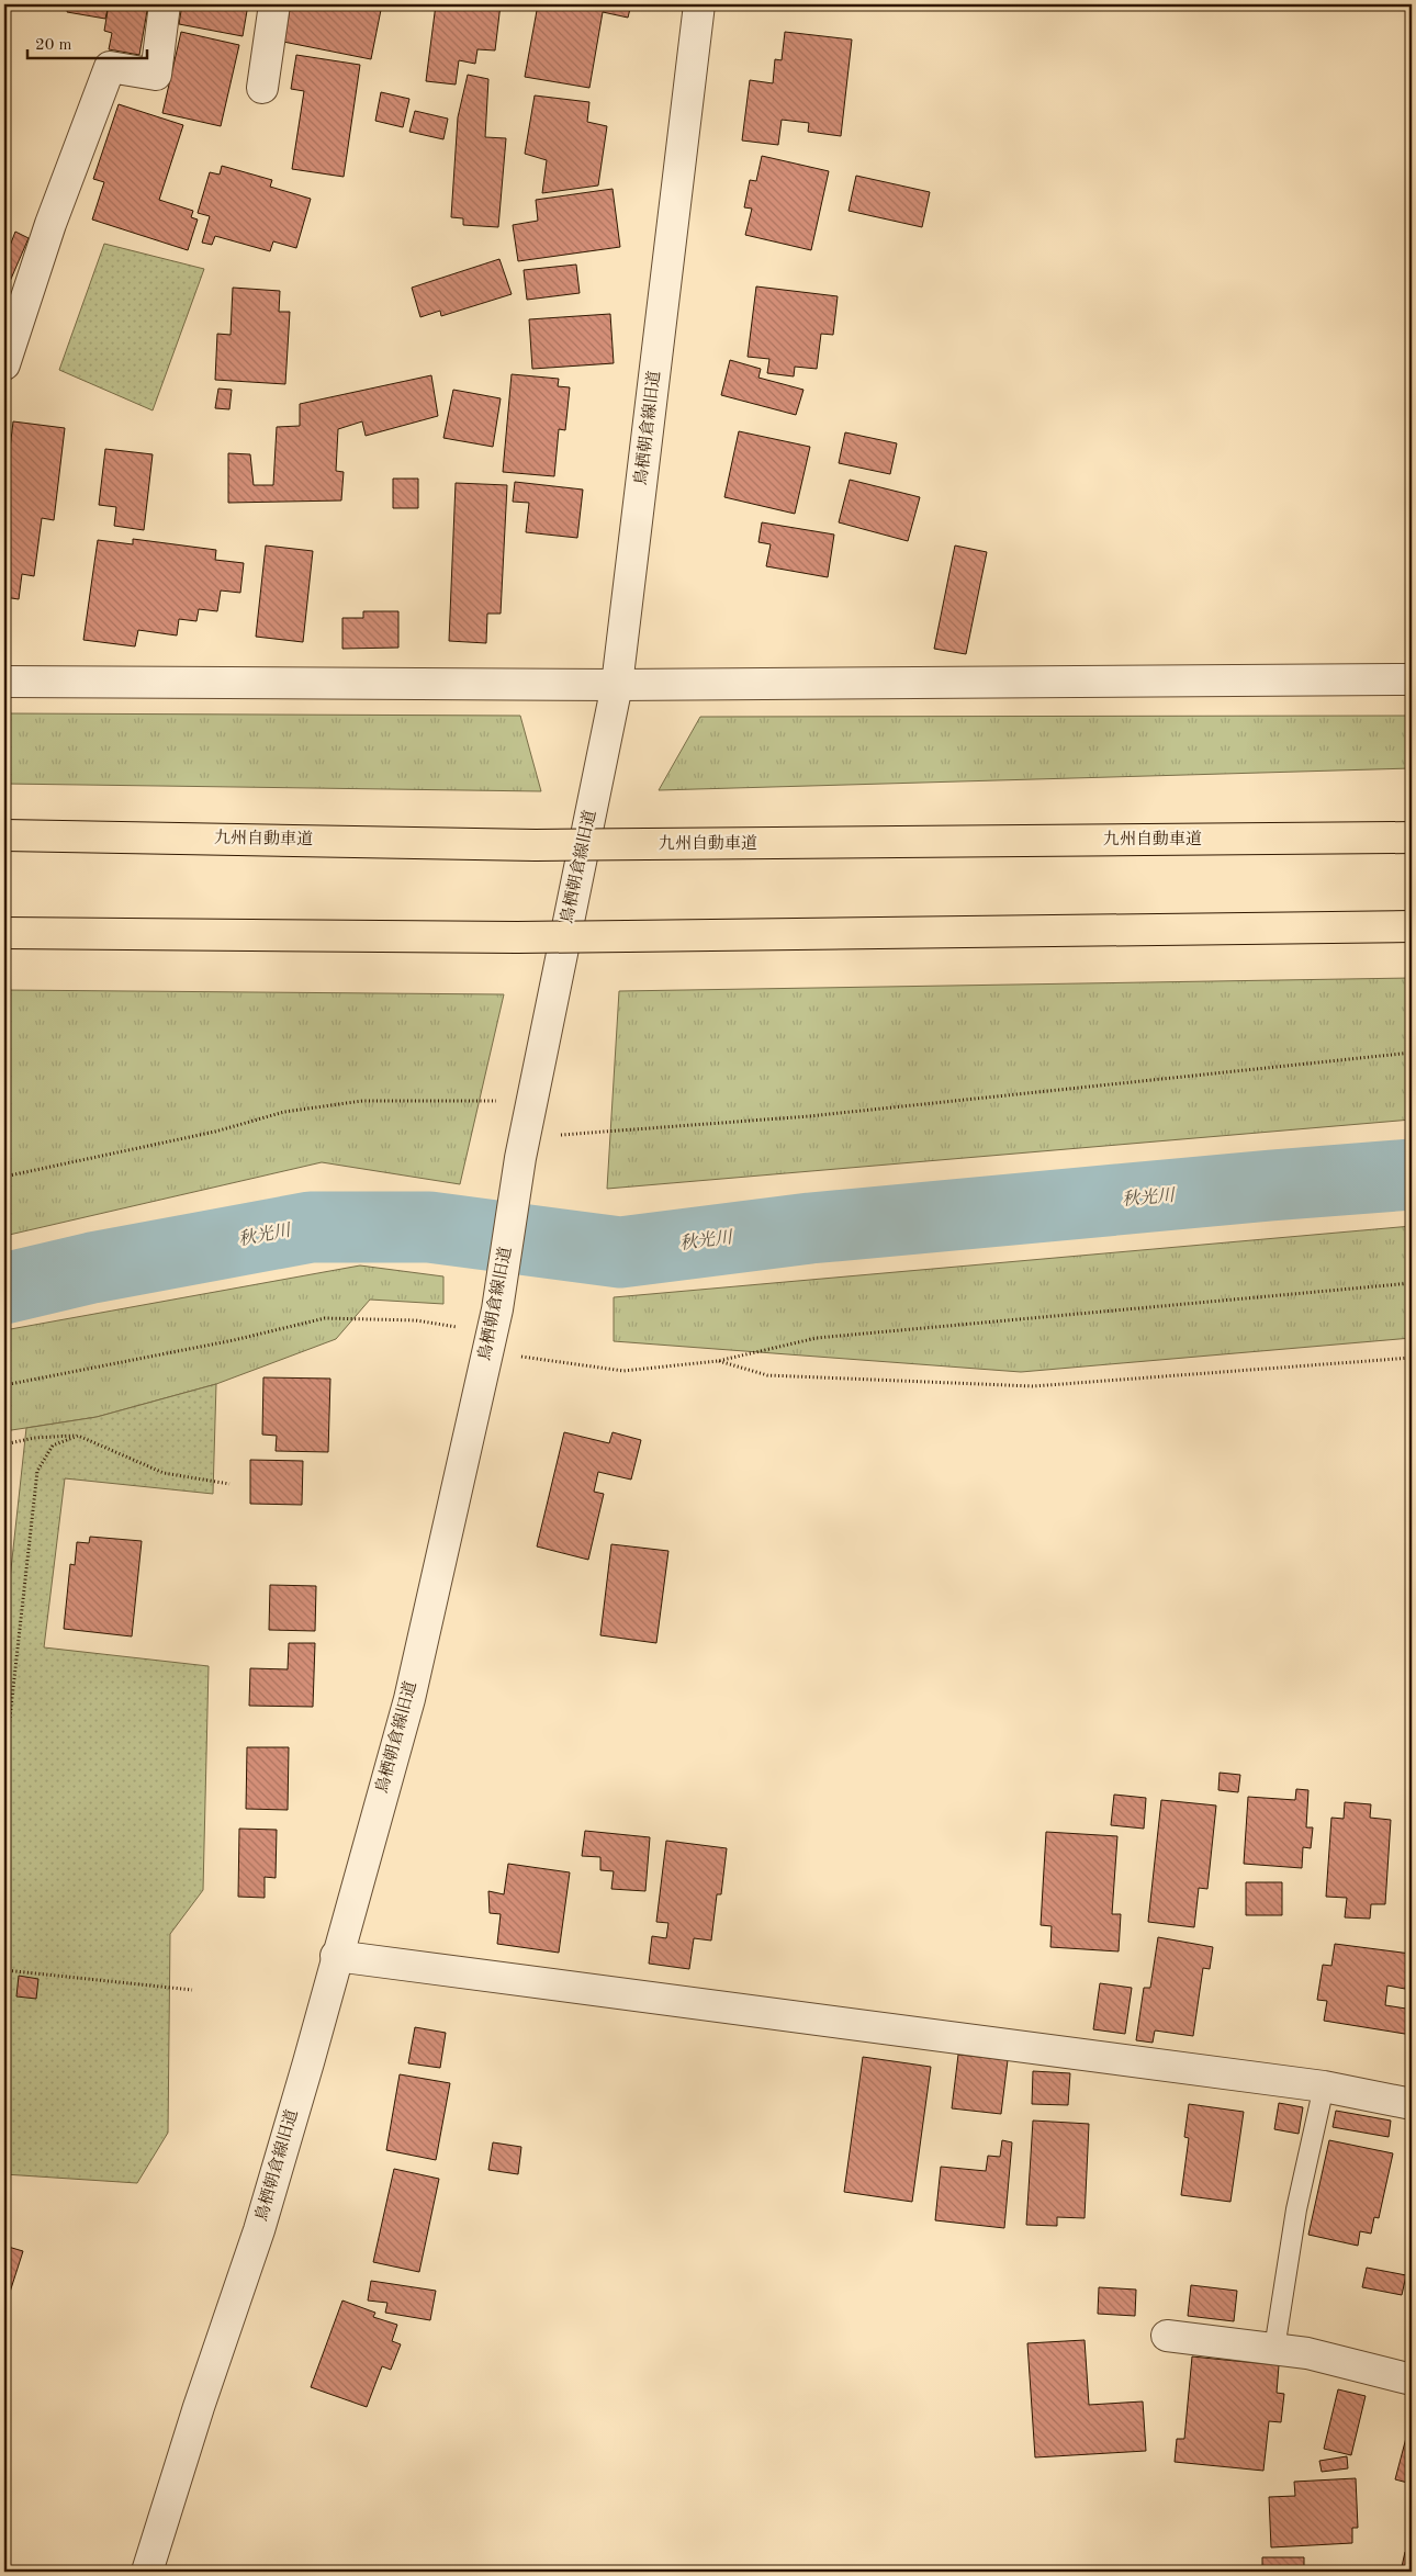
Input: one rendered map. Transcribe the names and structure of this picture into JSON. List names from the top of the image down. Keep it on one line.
{"streets":{"highway":["九州自動車道"],"street":["鳥栖朝倉線旧道"]},"water":["秋光川"],"scale_bar":"20 m"}
